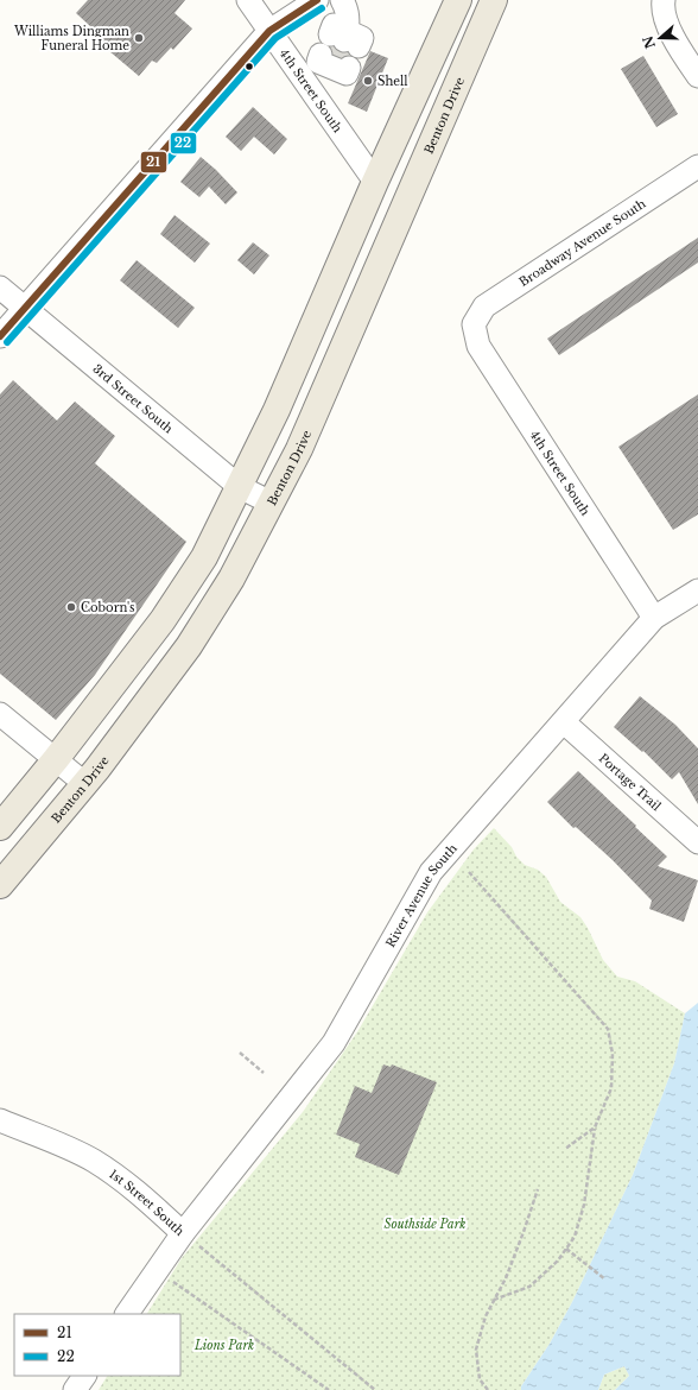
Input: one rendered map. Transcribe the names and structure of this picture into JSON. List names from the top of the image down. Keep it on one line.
{"streets":{"main road":["Benton Drive"],"street":["4th Street South","Broadway Avenue South","3rd Street South","Portage Trail","River Avenue South","1st Street South"]},"crossings":[["4th Street South","Broadway Avenue South"],["4th Street South","River Avenue South"],["Benton Drive","3rd Street South"],["Portage Trail","River Avenue South"],["River Avenue South","1st Street South"]],"parks":["Southside Park","Lions Park"],"places":["Williams Dingman Funeral Home","Shell","Coborn's"],"lines":["transit line 21","transit line 22"],"legend":["21","22"],"north":"left"}
